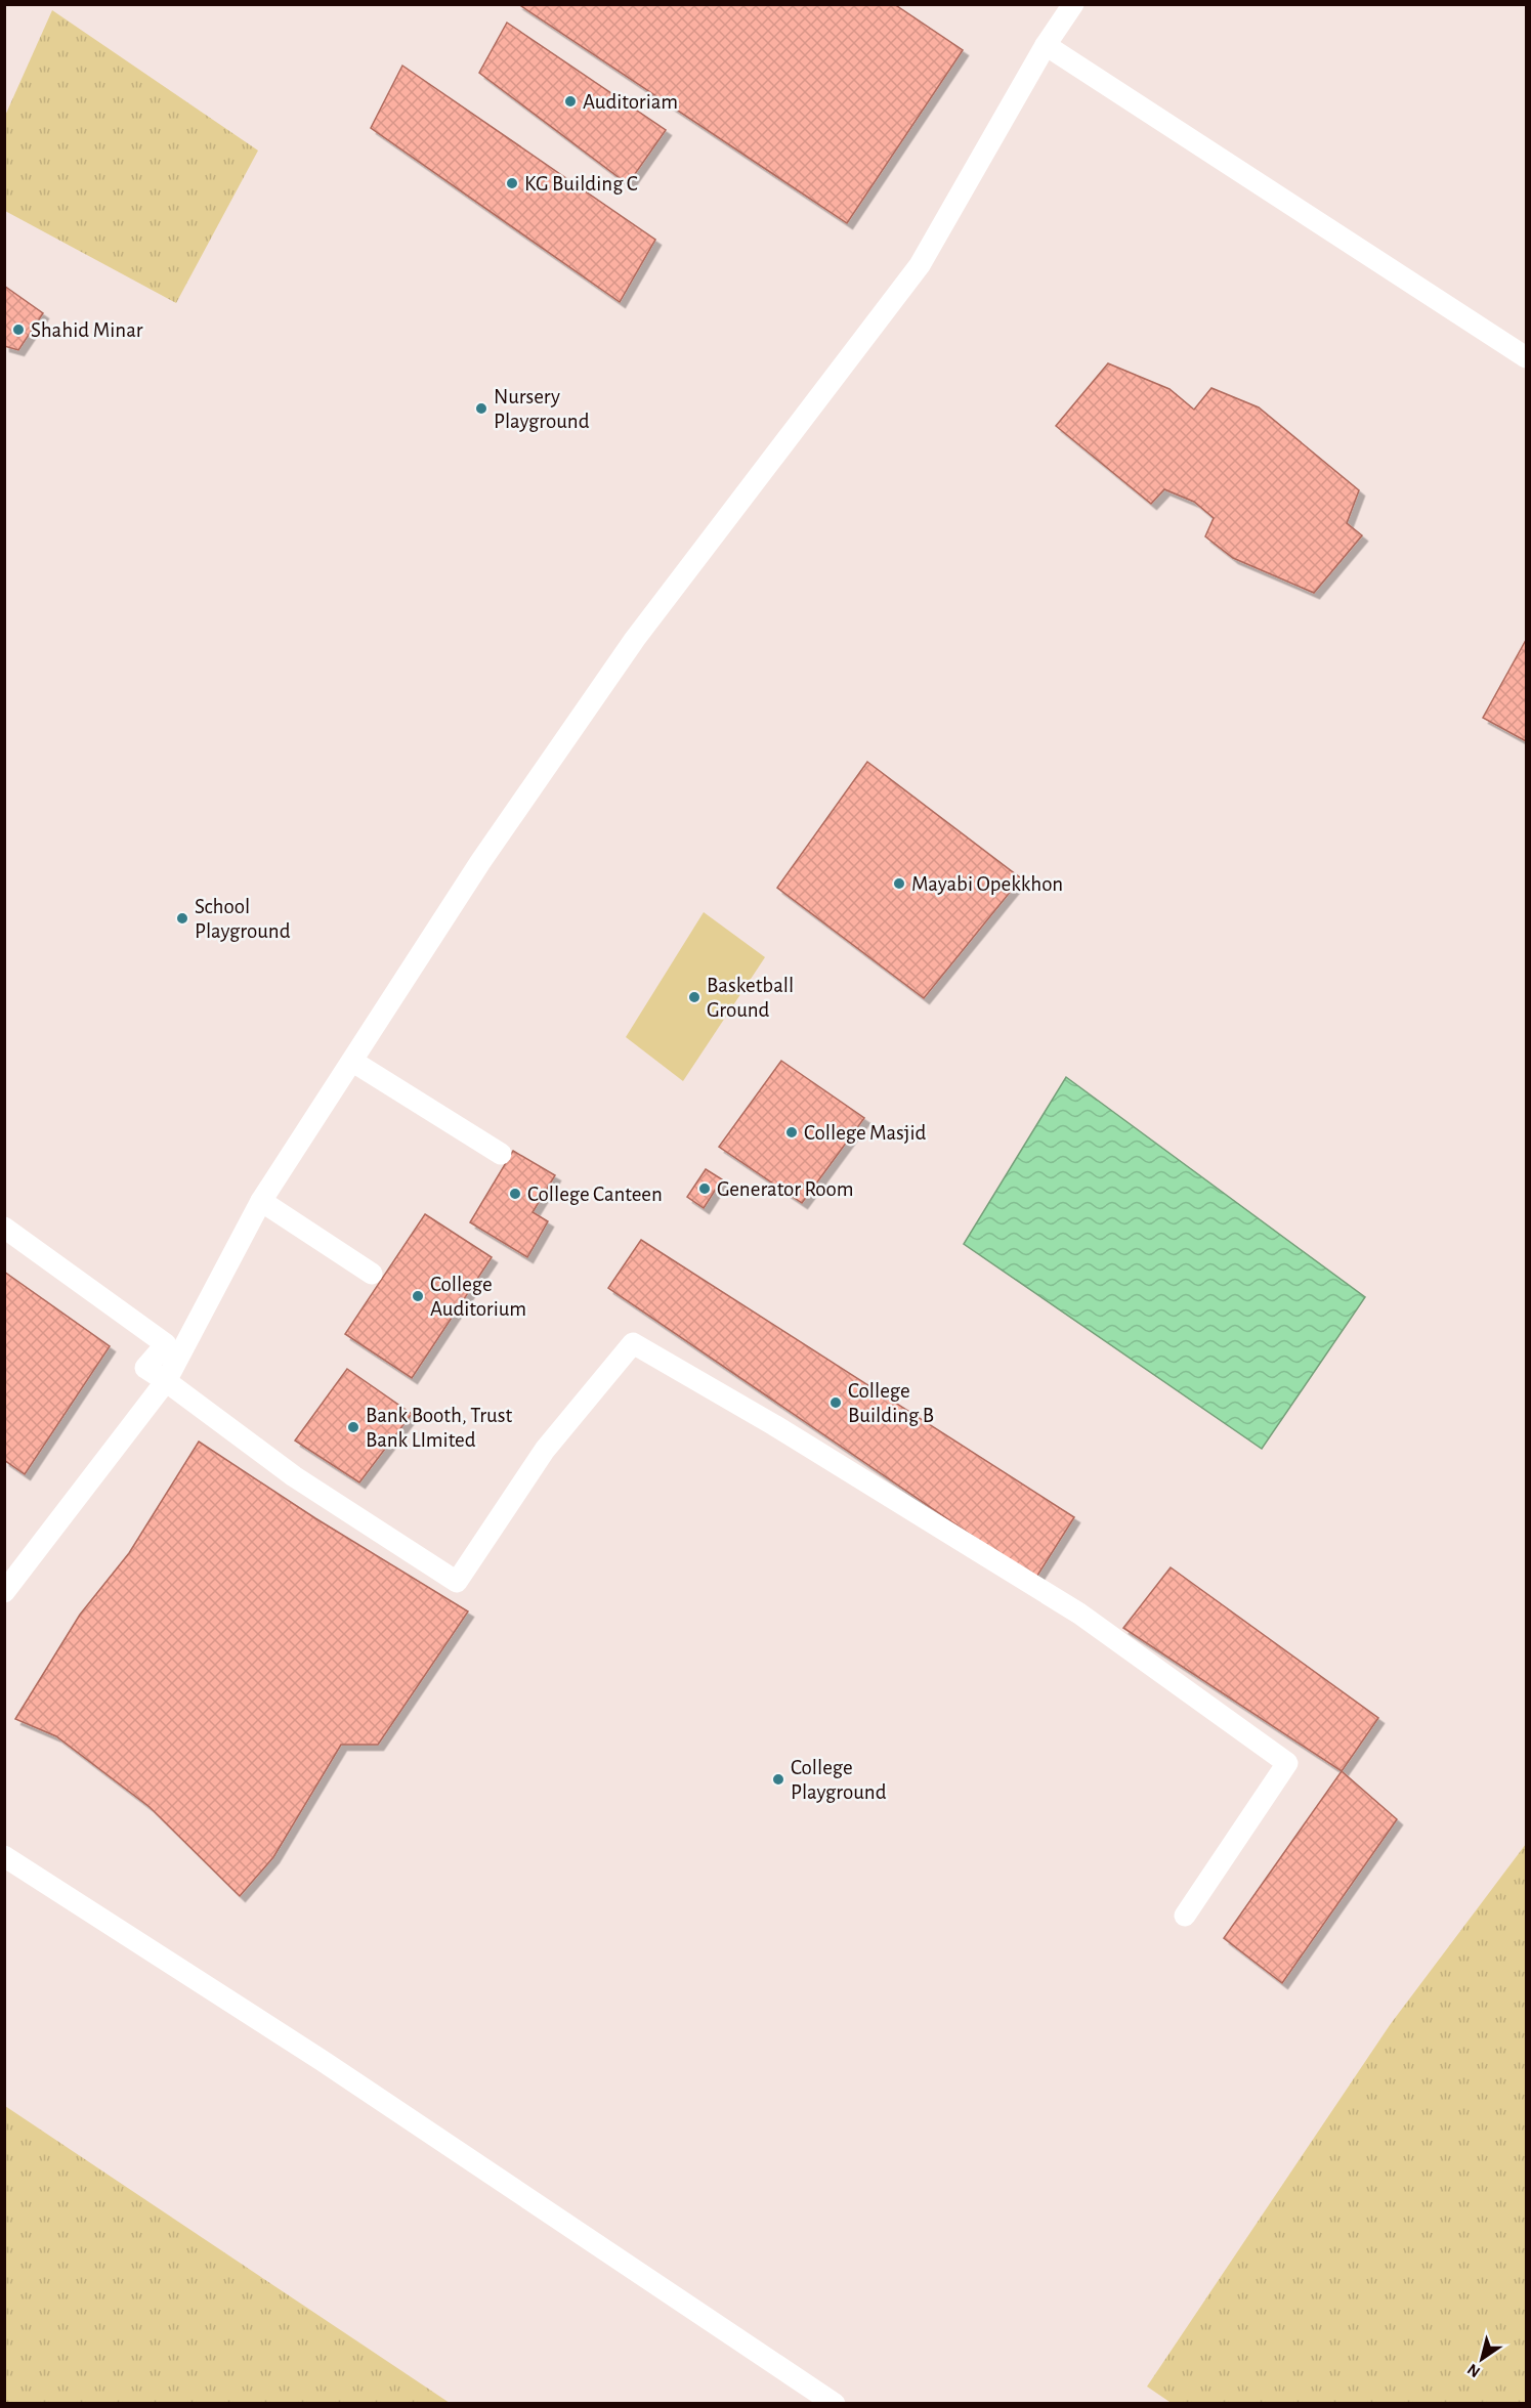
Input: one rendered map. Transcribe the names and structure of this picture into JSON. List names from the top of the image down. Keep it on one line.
{"places":["Auditoriam","KG Building C","Shahid Minar","Nursery Playground","Mayabi Opekkhon","School Playground","Basketball Ground","College Masjid","Generator Room","College Canteen","College Auditorium","College Building B","Bank Booth, Trust Bank LImited","College Playground"],"north":"bottom left"}
